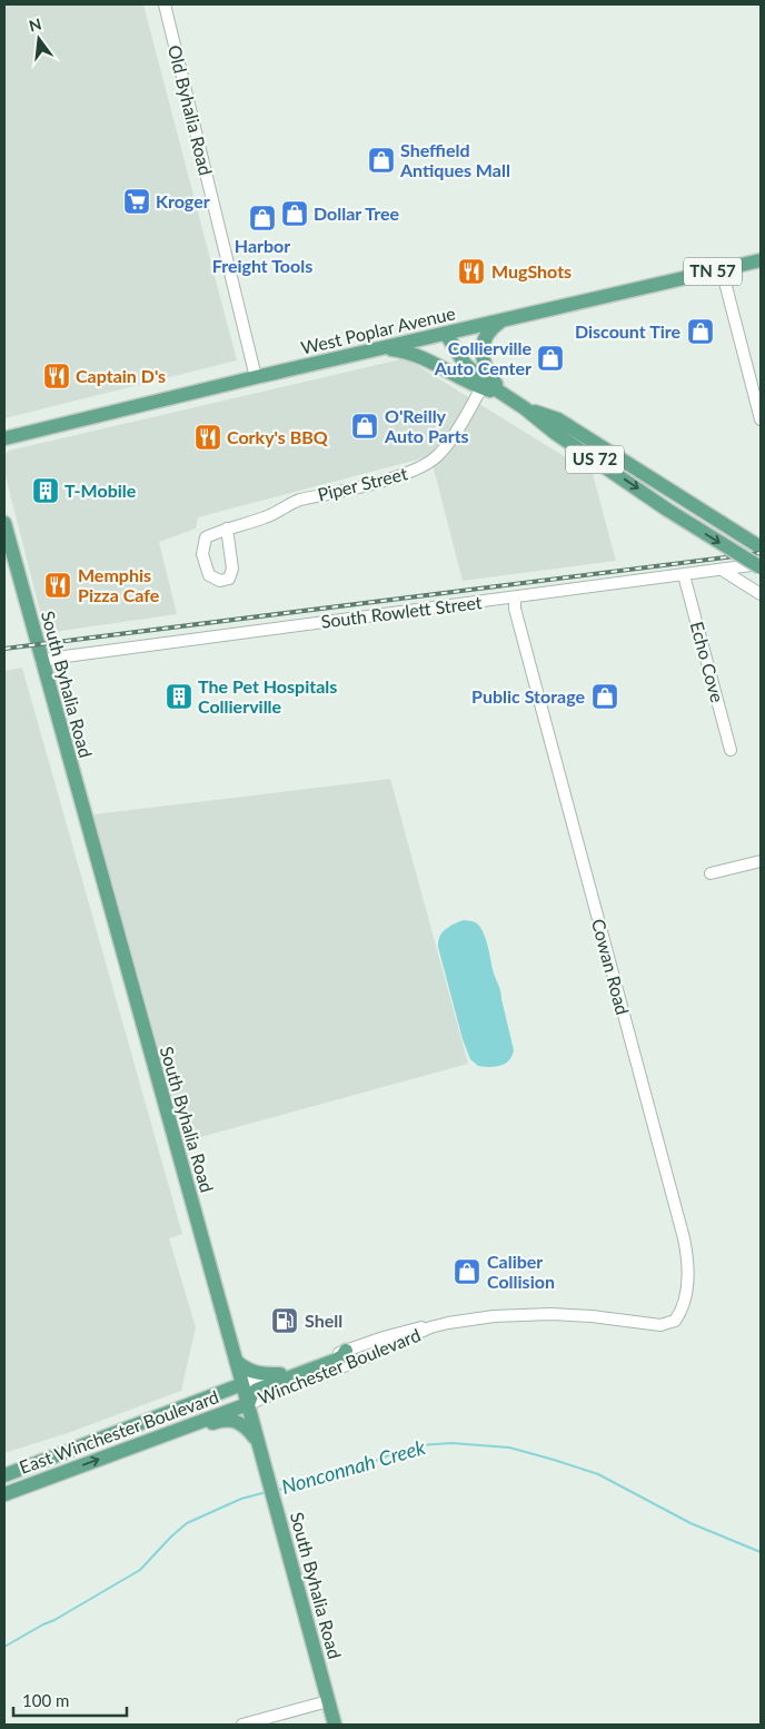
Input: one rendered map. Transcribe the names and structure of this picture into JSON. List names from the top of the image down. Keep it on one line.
{"streets":{"main road":["TN 57","West Poplar Avenue","US 72","South Byhalia Road","East Winchester Boulevard"],"street":["Old Byhalia Road","Piper Street","South Rowlett Street","Echo Cove","Cowan Road","Winchester Boulevard"]},"crossings":[["Old Byhalia Road","West Poplar Avenue"],["West Poplar Avenue","US 72"],["US 72","Piper Street"],["US 72","South Rowlett Street"],["South Rowlett Street","Echo Cove"],["South Rowlett Street","South Byhalia Road"],["South Rowlett Street","Cowan Road"],["South Byhalia Road","Winchester Boulevard"],["South Byhalia Road","East Winchester Boulevard"],["Cowan Road","Winchester Boulevard"],["Winchester Boulevard","East Winchester Boulevard"]],"water":["Nonconnah Creek"],"places":{"shop":["Sheffield Antiques Mall","Dollar Tree","Harbor Freight Tools","Discount Tire","Collierville Auto Center","O'Reilly Auto Parts","Public Storage","Caliber Collision"],"supermarket":["Kroger"],"restaurant":["MugShots","Captain D's","Corky's BBQ","Memphis Pizza Cafe"],"building":["T-Mobile","The Pet Hospitals Collierville"],"fuel station":["Shell"]},"scale_bar":"100 m","north":"top"}
